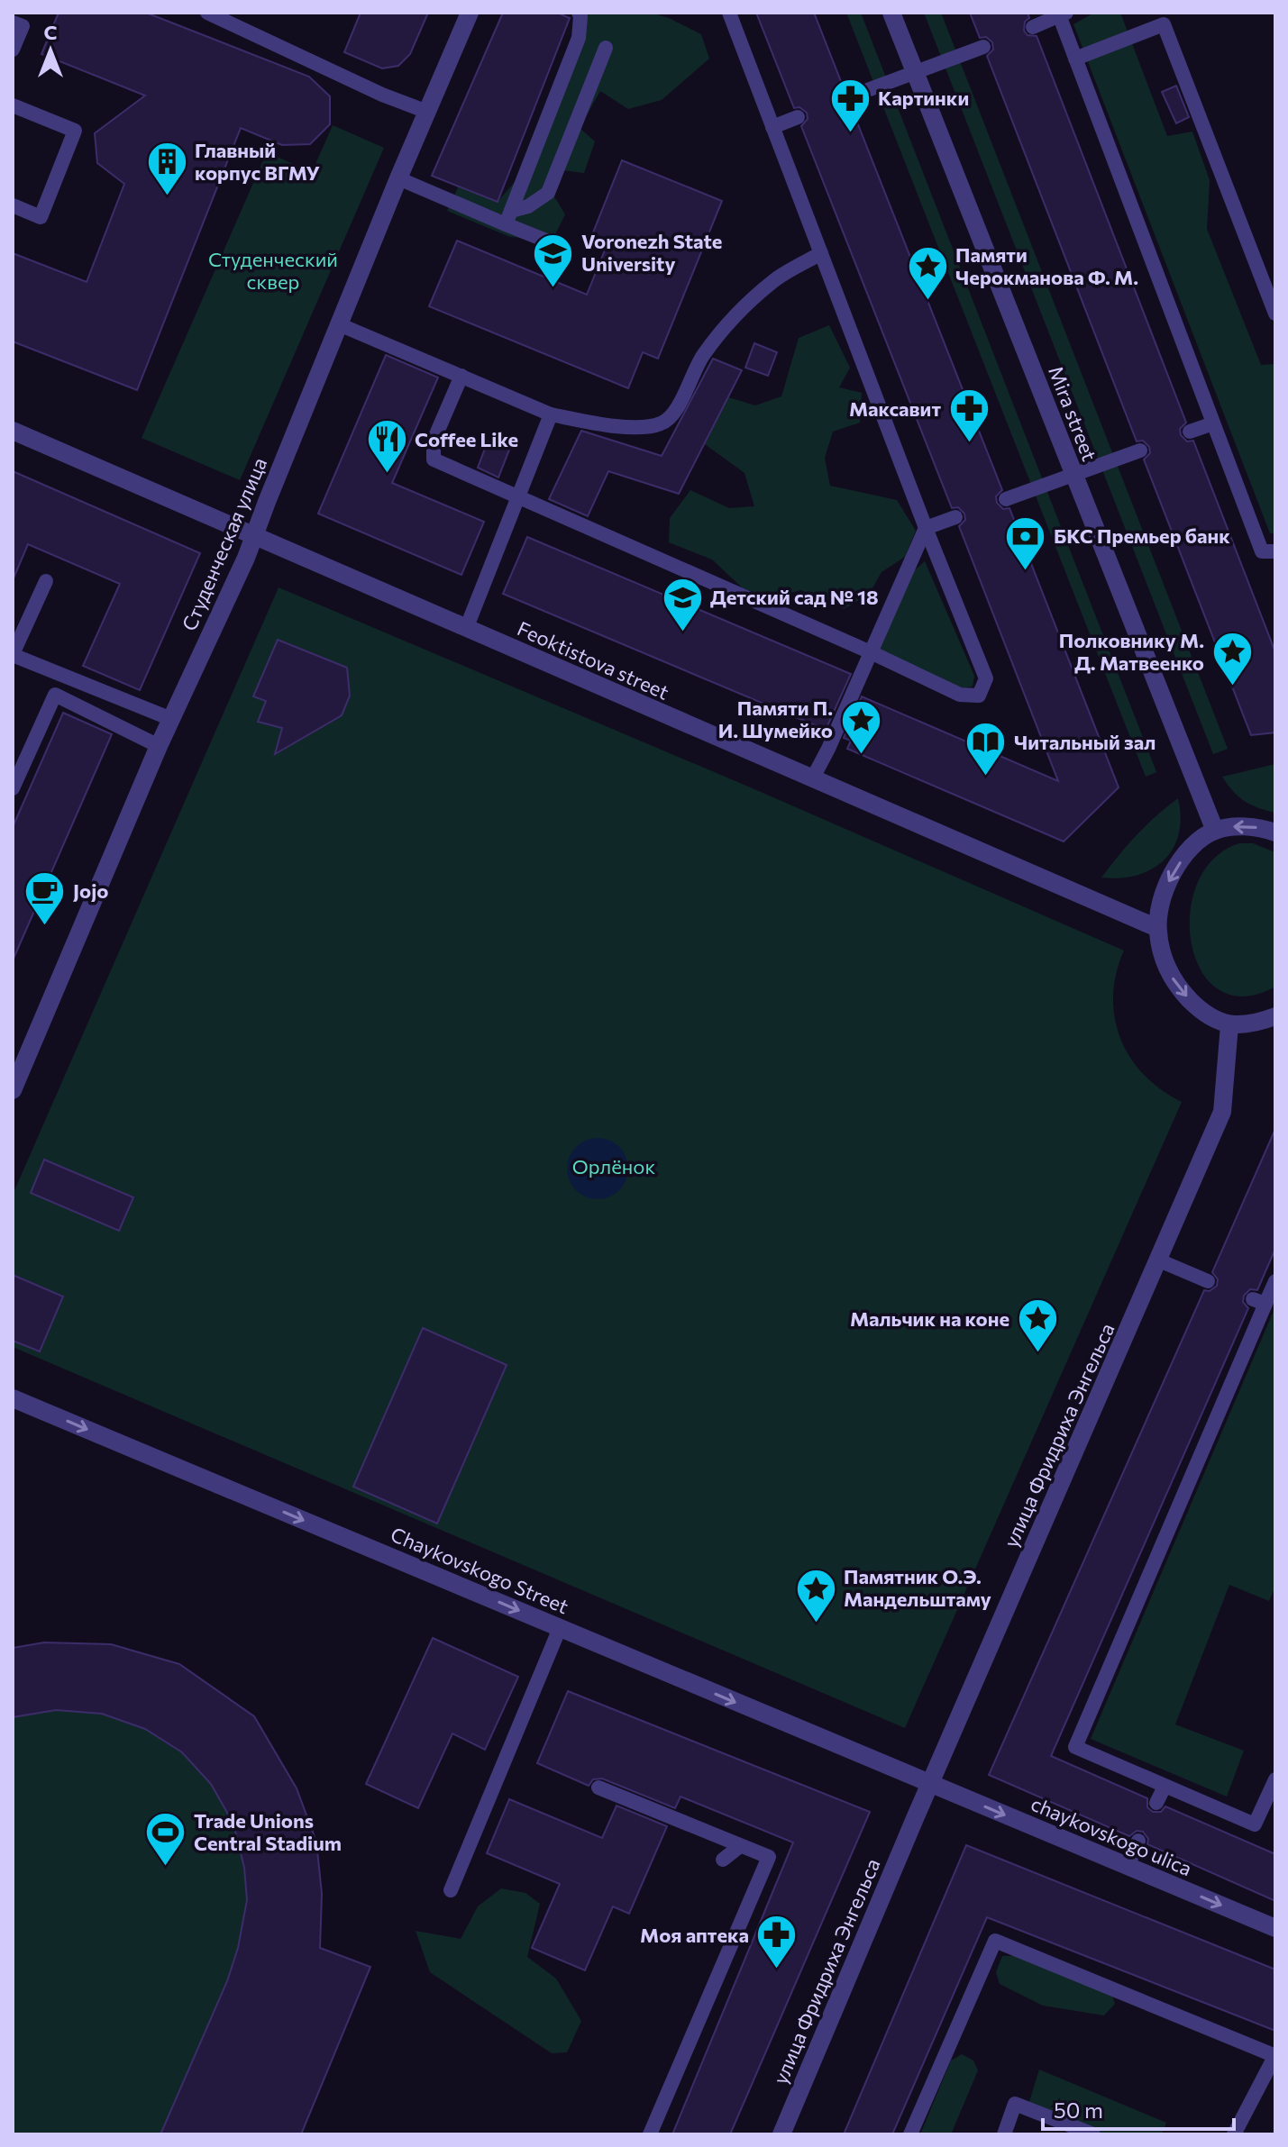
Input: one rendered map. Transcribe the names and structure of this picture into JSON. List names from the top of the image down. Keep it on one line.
{"streets":{"street":["Mira street","Студенческая улица","Feoktistova street","улица Фридриха Энгельса","Chaykovskogo Street","chaykovskogo ulica"]},"crossings":[["Студенческая улица","Feoktistova street"],["улица Фридриха Энгельса","Chaykovskogo Street"],["улица Фридриха Энгельса","chaykovskogo ulica"],["Chaykovskogo Street","chaykovskogo ulica"]],"one_way":["Chaykovskogo Street","chaykovskogo ulica"],"parks":["Студенческий сквер","Орлёнок"],"places":{"pharmacy":["Картинки","Максавит","Моя аптека"],"building":["Главный корпус ВГМУ"],"school or university":["Voronezh State University","Детский сад № 18"],"place":["Памяти Черокманова Ф. М.","Полковнику М. Д. Матвеенко","Памяти П. И. Шумейко","Мальчик на коне","Памятник О.Э. Мандельштаму"],"restaurant":["Coffee Like"],"bank":["БКС Премьер банк"],"library":["Читальный зал"],"cafe":["Jojo"],"sports":["Trade Unions Central Stadium"]},"scale_bar":"50 m","north":"top"}
